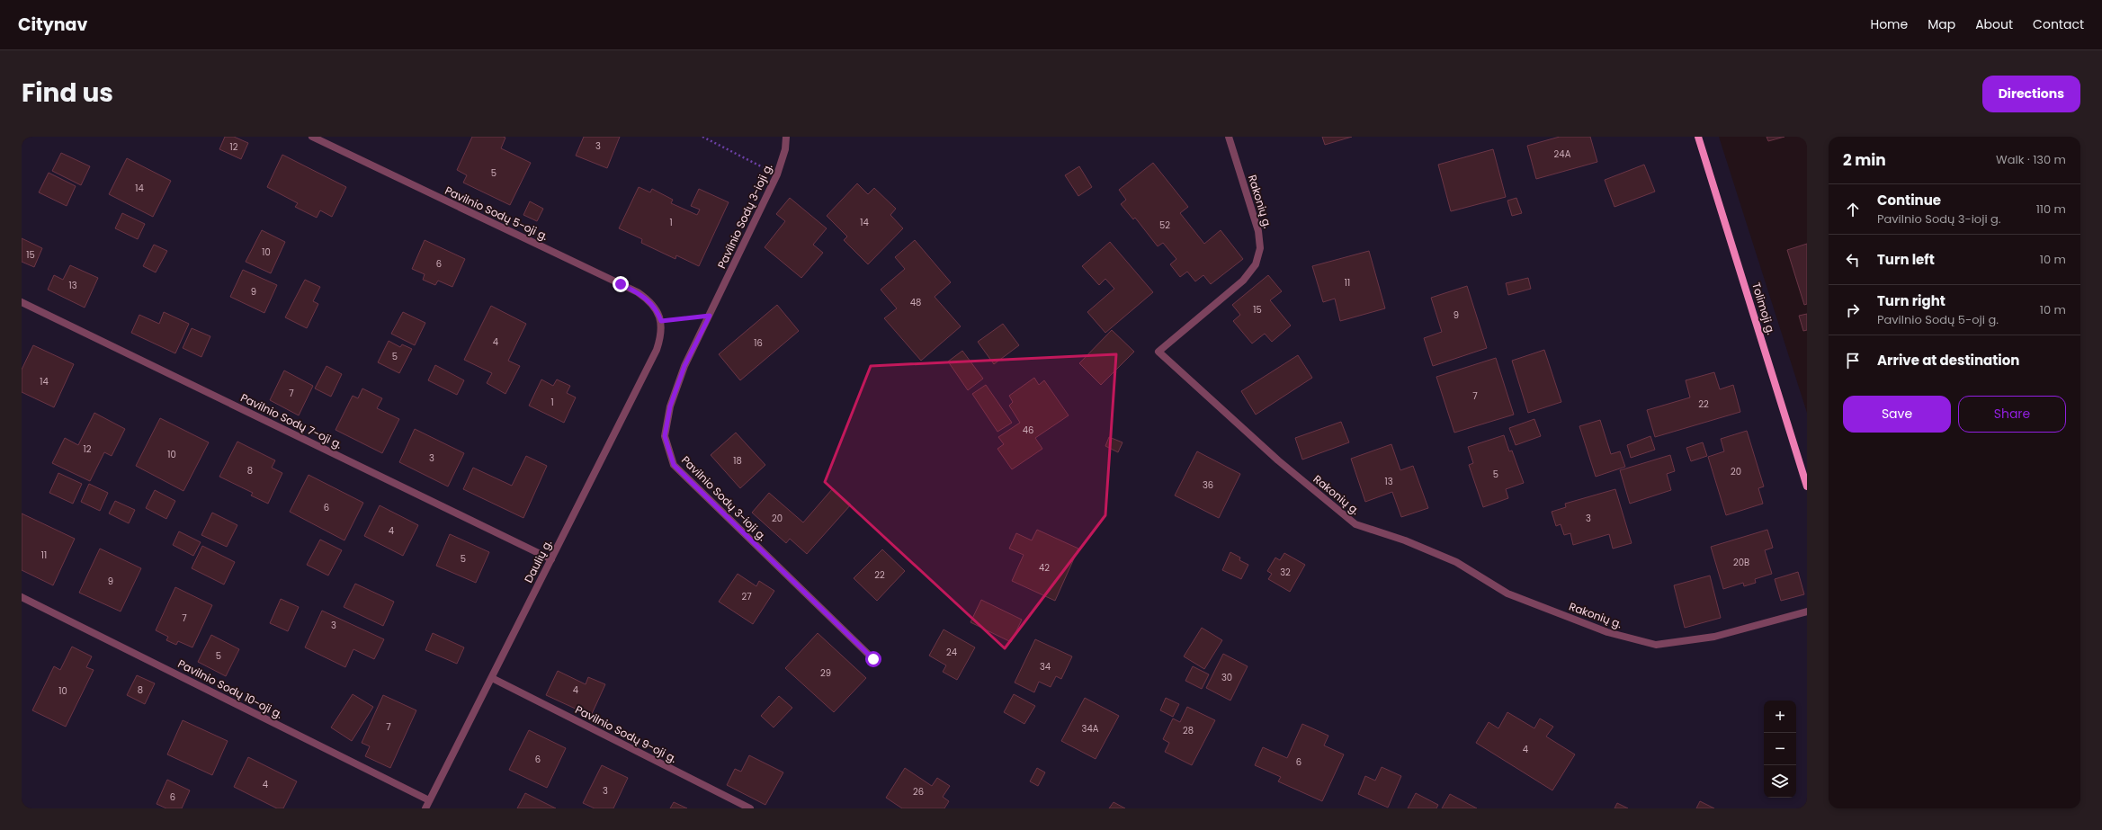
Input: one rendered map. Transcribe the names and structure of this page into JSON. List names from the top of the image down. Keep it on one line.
{"streets":{"street":["Rakonių g.","Pavilnio Sodų 5-oji g.","Pavilnio Sodų 3-ioji g.","Tolimoji g.","Pavilnio Sodų 7-oji g.","Daulių g.","Pavilnio Sodų 10-oji g.","Pavilnio Sodų 9-oji g."]},"crossings":[["Pavilnio Sodų 5-oji g.","Daulių g."],["Pavilnio Sodų 7-oji g.","Daulių g."],["Daulių g.","Pavilnio Sodų 10-oji g."],["Daulių g.","Pavilnio Sodų 9-oji g."]],"house_numbers":["3","12","24A","5","14","1","14","52","10","15","6","11","13","9","48","15","9","4","16","5","14","7","7","1","22","46","12","10","3","18","8","20","5","13","36","6","20","3","4","11","5","20B","42","32","22","9","27","7","3","24","5","34","29","30","8","4","10","7","34A","28","4","6","6","4","3","26","6"],"page":{"header":"Citynav","nav":["Home","Map","About","Contact"],"title":"Find us","buttons":["Directions",["Save","Share"]],"heading":["2 min","Walk · 130 m"],"list":[["Continue","Pavilnio Sodų 3-ioji g.","110 m"],["Turn left","10 m"],["Turn right","Pavilnio Sodų 5-oji g.","10 m"],"Arrive at destination"],"map_buttons":["+","−"]}}
